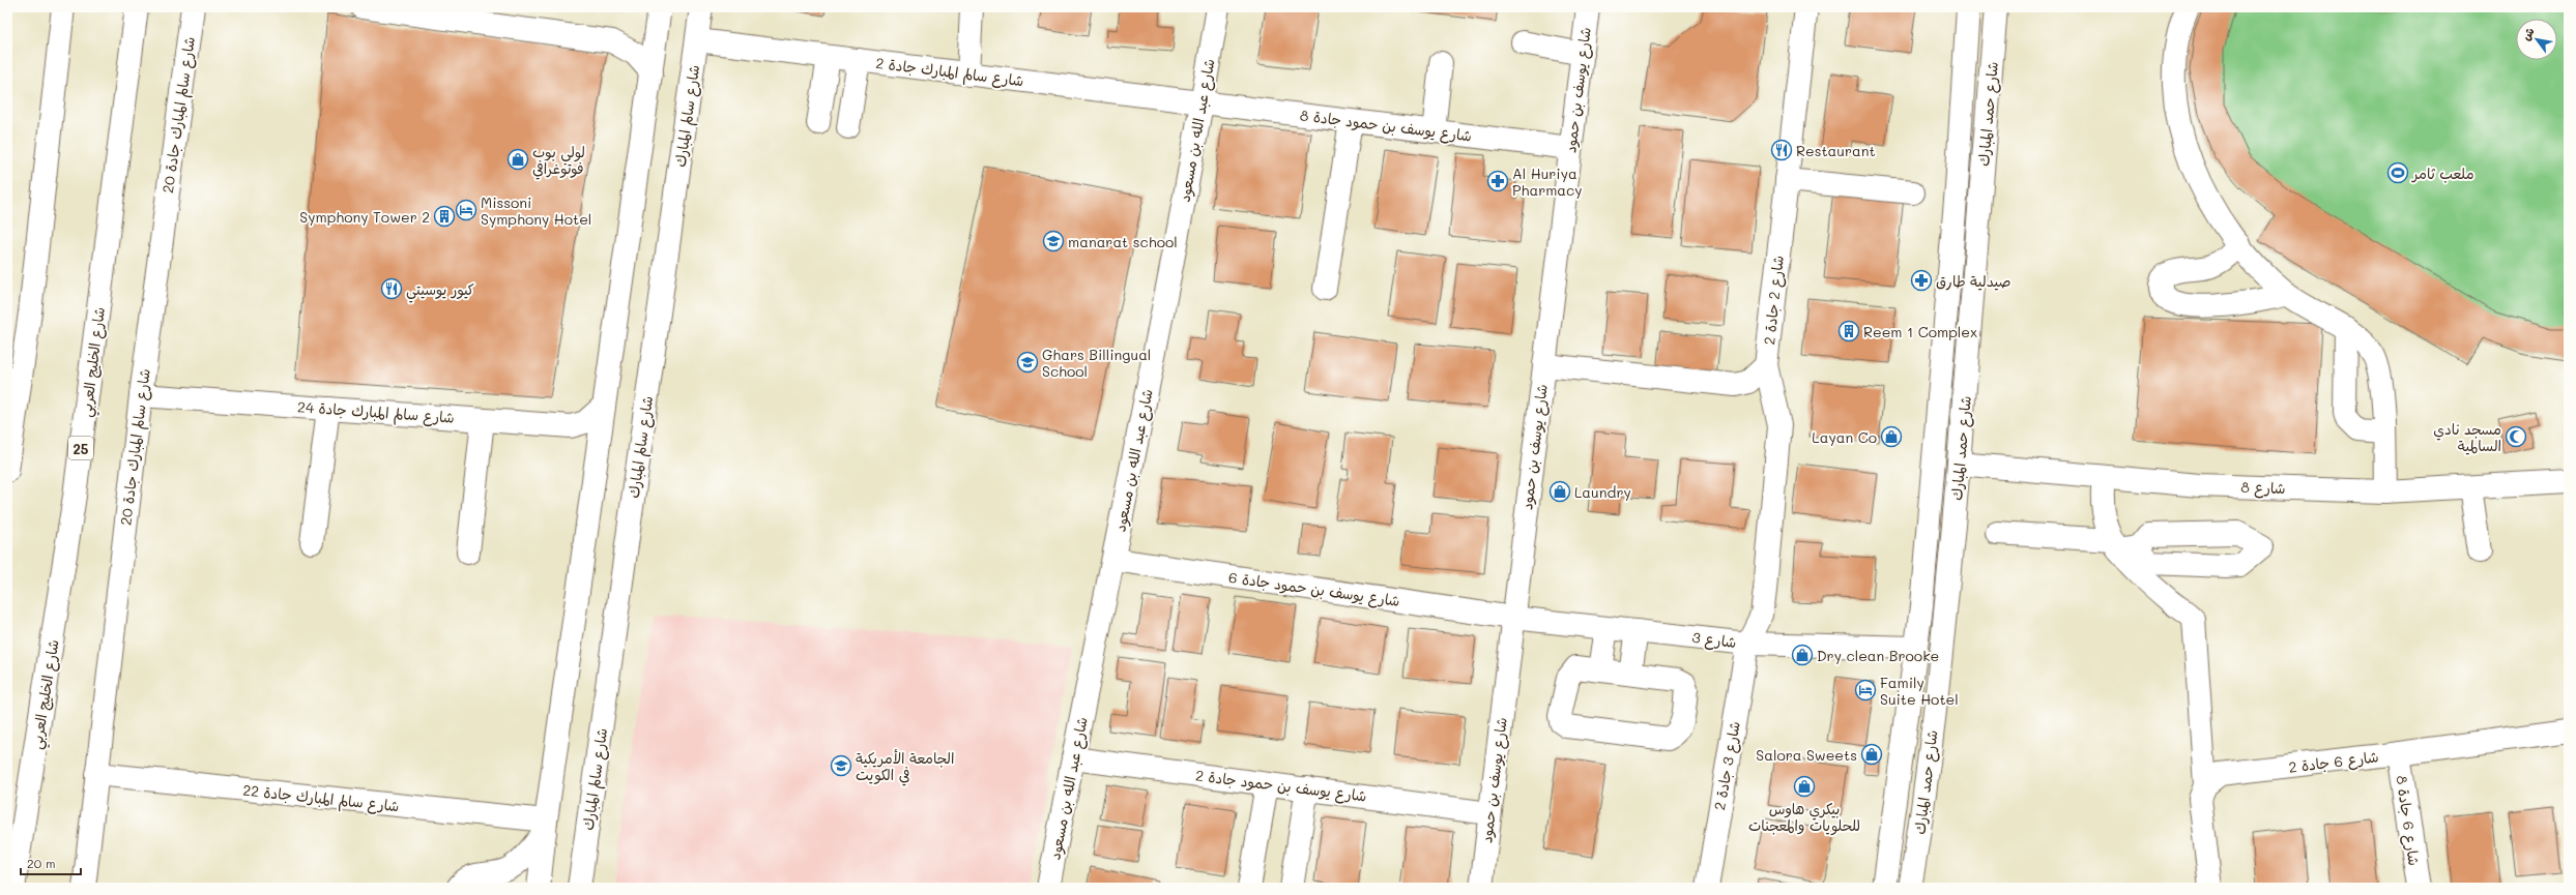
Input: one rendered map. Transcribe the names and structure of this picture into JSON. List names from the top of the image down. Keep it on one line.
{"streets":{"street":["شارع سالم المبارك جادة 2","شارع يوسف بن حمود","شارع حمد المبارك","شارع سالم المبارك جادة 20","شارع سالم المبارك","شارع يوسف بن حمود جادة 8","شارع عبد الله بن مسعود","شارع 2 جادة 2","شارع الخليج العربي","شارع سالم المبارك جادة 24","25","شارع 8","شارع يوسف بن حمود جادة 6","شارع 3","شارع 6 جادة 2","شارع 3 جادة 2","شارع يوسف بن حمود جادة 2","شارع سالم المبارك جادة 22","شارع 6 جادة 8"]},"crossings":[["شارع سالم المبارك جادة 2","شارع سالم المبارك"],["شارع سالم المبارك جادة 2","شارع يوسف بن حمود جادة 8"],["شارع سالم المبارك جادة 2","شارع عبد الله بن مسعود"],["شارع يوسف بن حمود","شارع يوسف بن حمود جادة 8"],["شارع يوسف بن حمود","شارع 2 جادة 2"],["شارع يوسف بن حمود","شارع يوسف بن حمود جادة 6"],["شارع يوسف بن حمود","شارع 3"],["شارع يوسف بن حمود","شارع يوسف بن حمود جادة 2"],["شارع حمد المبارك","شارع 8"],["شارع حمد المبارك","شارع 3"],["شارع سالم المبارك جادة 20","شارع سالم المبارك جادة 24"],["شارع سالم المبارك جادة 20","شارع سالم المبارك جادة 22"],["شارع يوسف بن حمود جادة 8","شارع عبد الله بن مسعود"],["شارع عبد الله بن مسعود","شارع يوسف بن حمود جادة 6"],["شارع عبد الله بن مسعود","شارع يوسف بن حمود جادة 2"],["شارع 2 جادة 2","شارع 3 جادة 2"],["شارع يوسف بن حمود جادة 6","شارع 3"],["شارع 3","شارع 3 جادة 2"],["شارع 6 جادة 2","شارع 6 جادة 8"]],"places":{"restaurant":["Restaurant","كيور يوسيتي"],"shop":["لولي بوب فوتوغرافي","Layan Co","Laundry","Dry clean Brooke","Salora Sweets","بيكري هاوس للحلويات والمعجنات"],"sports":["ملعب ثامر"],"pharmacy":["Al Huriya Pharmacy","صيدلية طارق"],"hotel":["Missoni Symphony Hotel","Family Suite Hotel"],"building":["Symphony Tower 2","Reem 1 Complex"],"school or university":["manarat school","Ghars Billingual School","الجامعة الأمريكية في الكويت"],"mosque":["مسجد نادي السالمية"]},"scale_bar":"20 m","north":"top left"}
